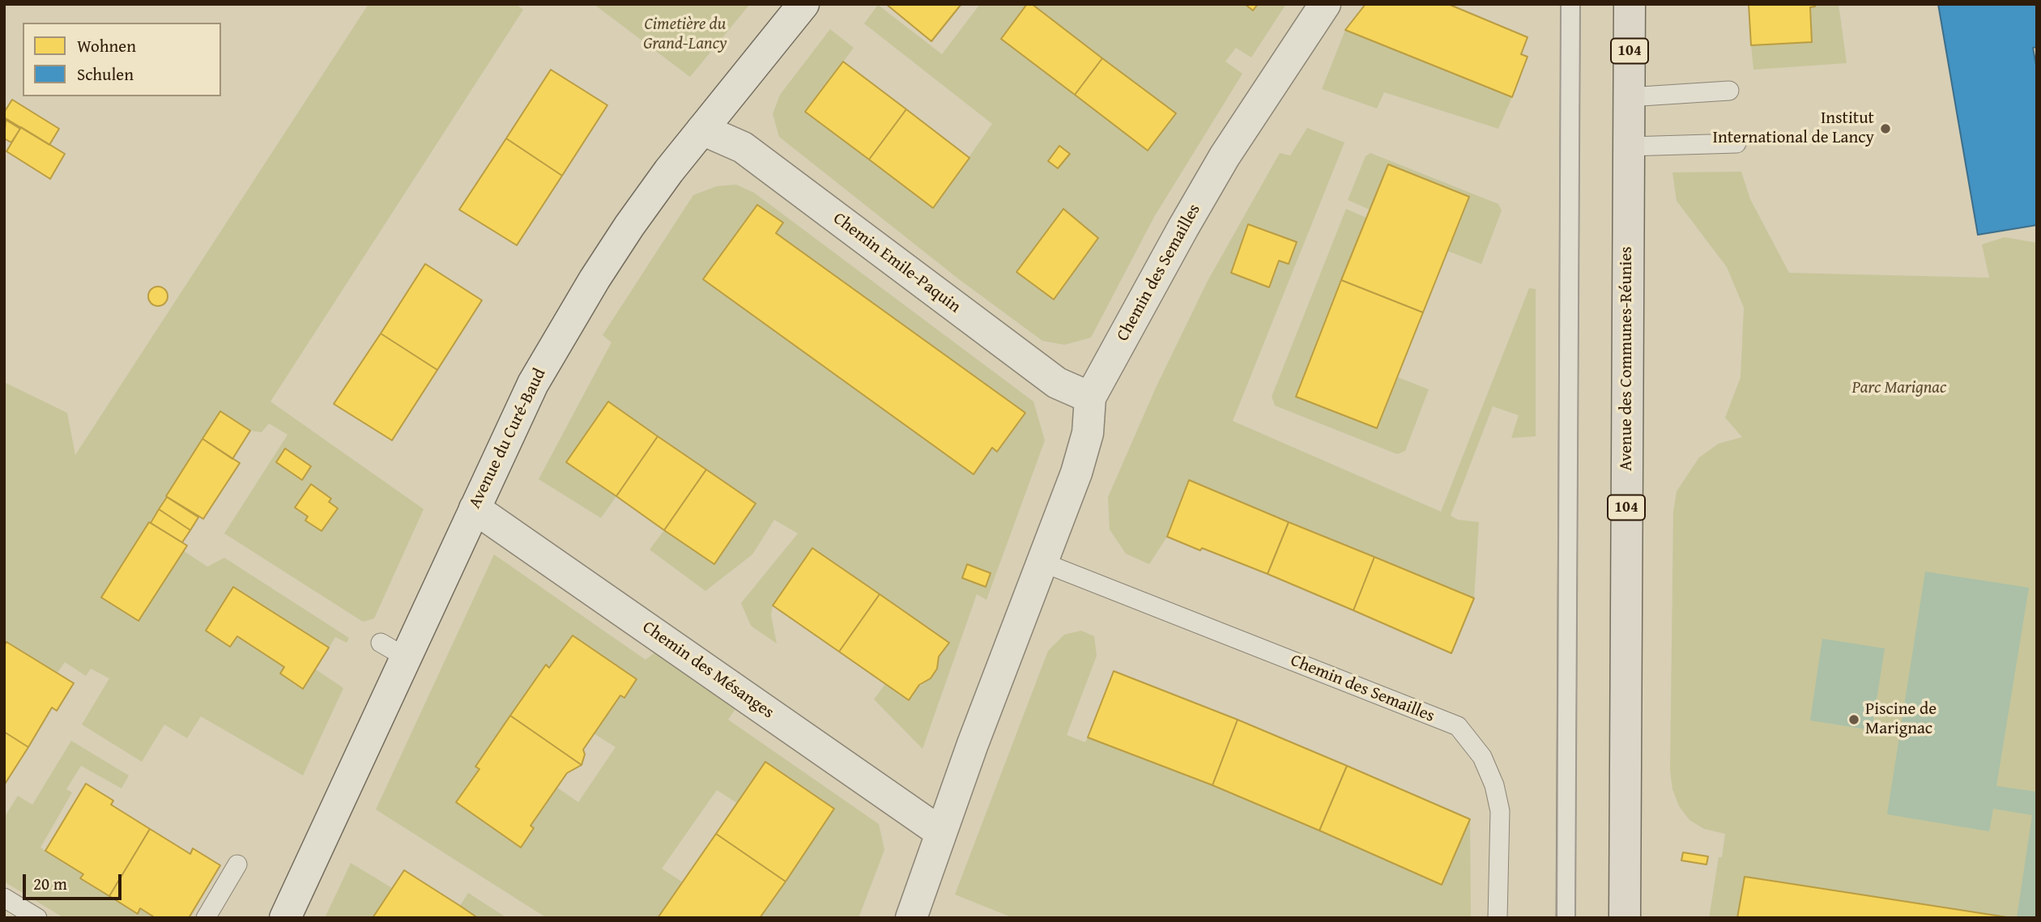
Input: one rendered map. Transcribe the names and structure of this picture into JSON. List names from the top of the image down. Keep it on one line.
{"streets":{"main road":["104","Avenue des Communes-Réunies"],"street":["Chemin Emile-Paquin","Chemin des Semailles","Avenue du Curé-Baud","Chemin des Mésanges"]},"crossings":[["Chemin Emile-Paquin","Chemin des Semailles"],["Chemin Emile-Paquin","Avenue du Curé-Baud"],["Chemin des Semailles","Chemin des Mésanges"],["Avenue du Curé-Baud","Chemin des Mésanges"]],"parks":["Cimetière du Grand-Lancy","Parc Marignac"],"places":["Institut International de Lancy","Piscine de Marignac"],"legend":["Wohnen","Schulen"],"scale_bar":"20 m"}
